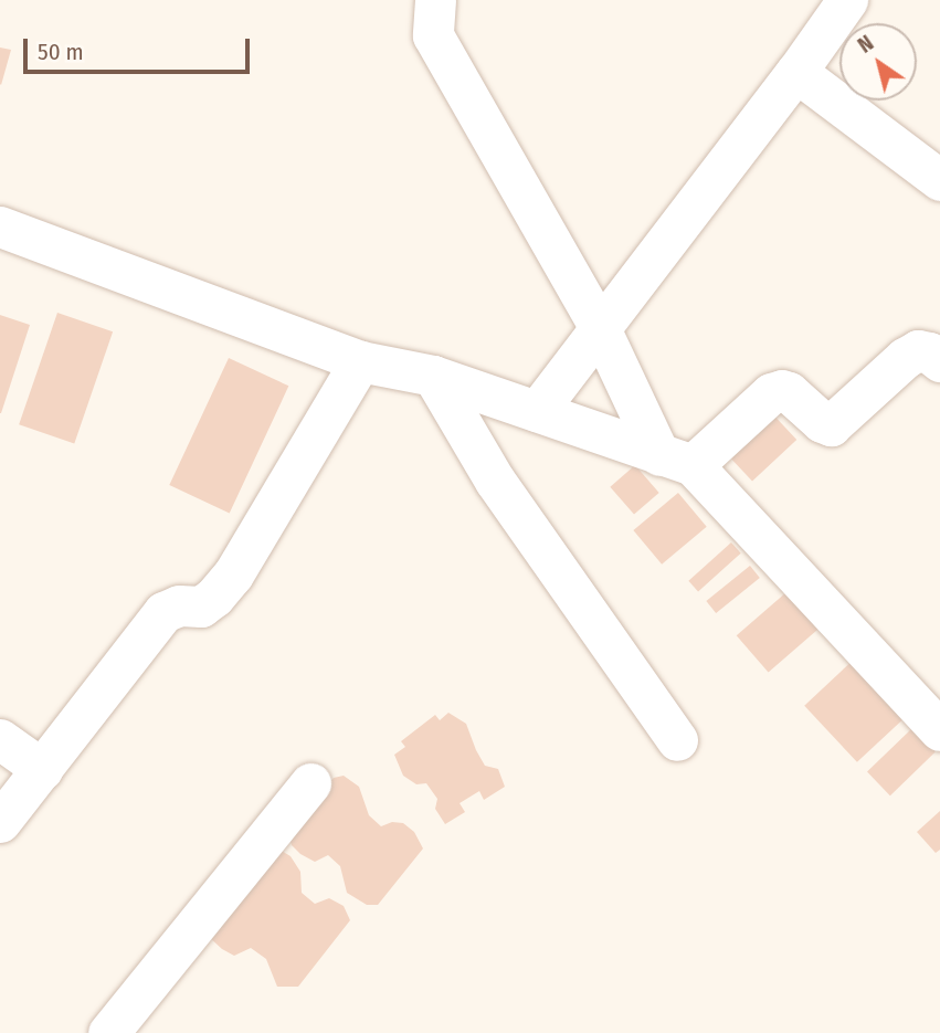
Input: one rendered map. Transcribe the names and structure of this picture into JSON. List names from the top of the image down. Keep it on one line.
{"scale_bar":"50 m","north":"top left"}
